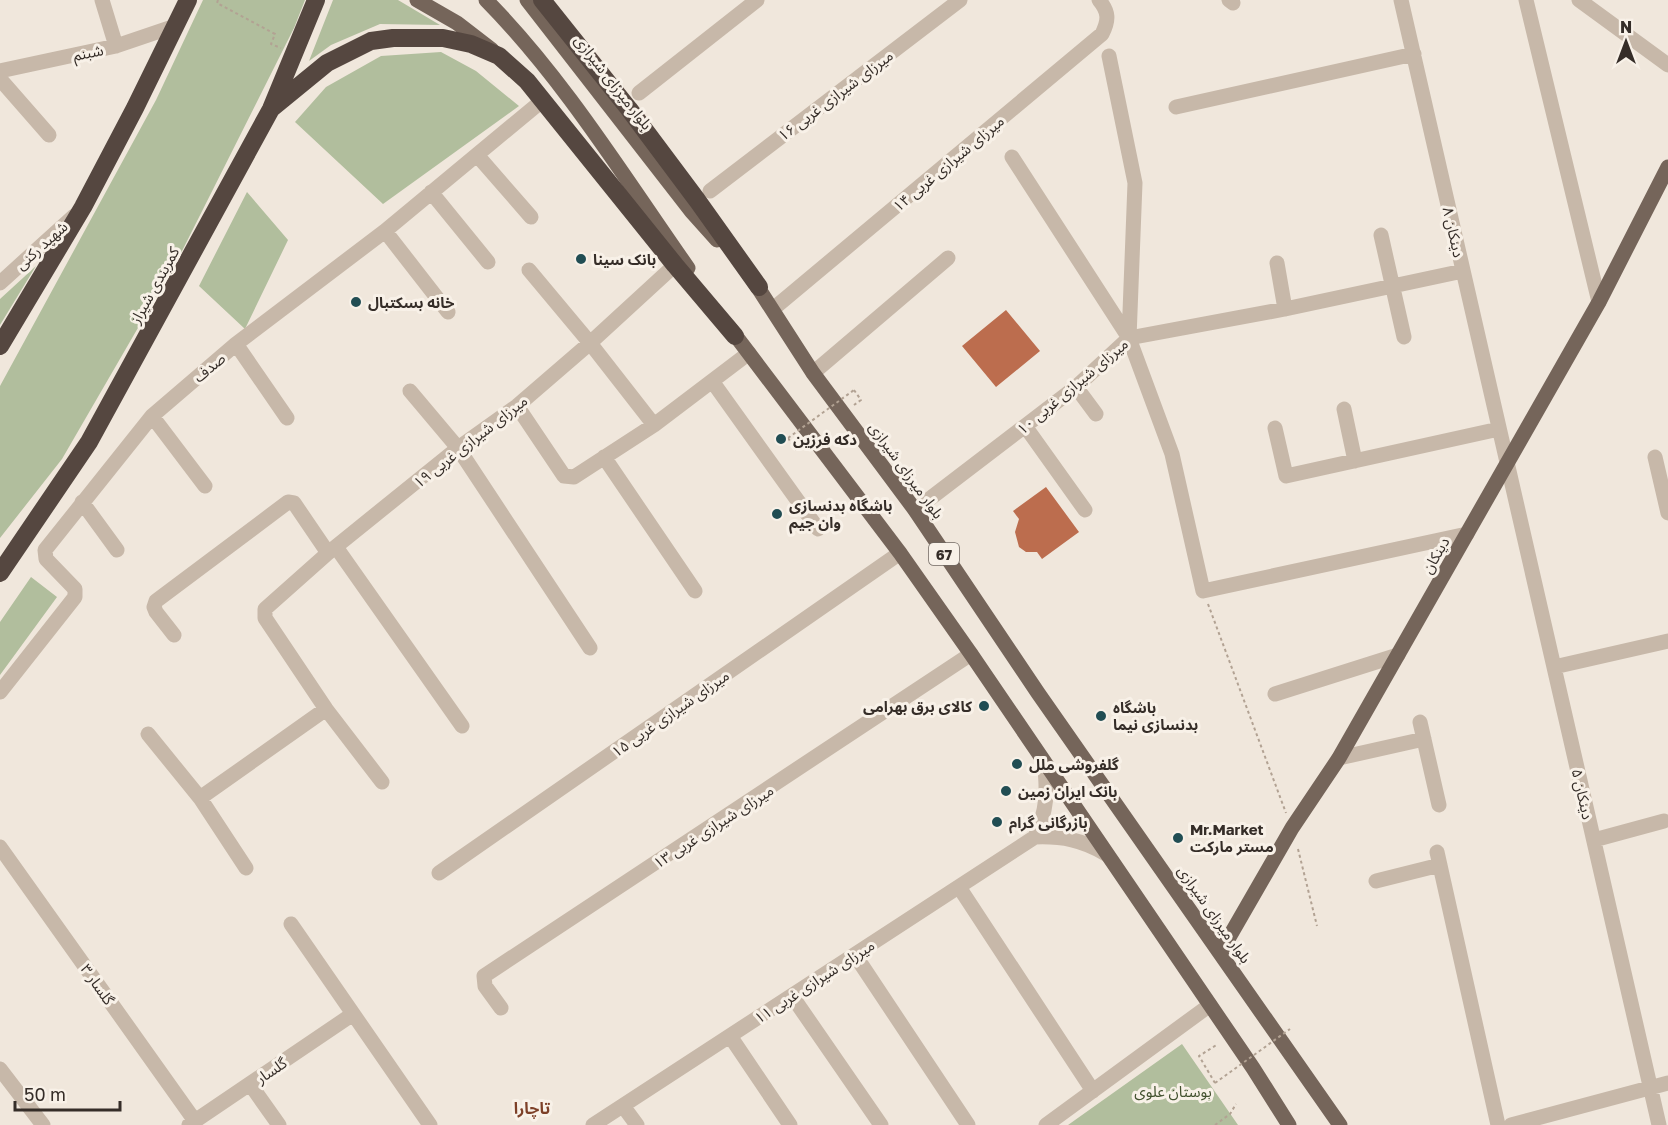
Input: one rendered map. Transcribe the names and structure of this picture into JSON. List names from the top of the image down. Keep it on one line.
{"streets":{"highway":["کمربندی شیراز"],"main road":["بلوار میرزای شیرازی","67","دینکان"],"street":["شبنم","۱۶ میرزای شیرازی غربی","۱۴ میرزای شیرازی غربی","۸ دینکان","شهید رکنی","صدف","۱۰ میرزای شیرازی غربی","۱۹ میرزای شیرازی غربی","۱۵ میرزای شیرازی غربی","۵ دینکان","۱۳ میرزای شیرازی غربی","میرزای شیرازی غربی ۱۱","گلسار ۳","گلسار"]},"crossings":[["بلوار میرزای شیرازی","۱۴ میرزای شیرازی غربی"],["بلوار میرزای شیرازی","۱۰ میرزای شیرازی غربی"],["بلوار میرزای شیرازی","دینکان"],["۸ دینکان","۱۰ میرزای شیرازی غربی"],["۸ دینکان","دینکان"],["۸ دینکان","۵ دینکان"],["67","۱۵ میرزای شیرازی غربی"],["67","۱۳ میرزای شیرازی غربی"],["دینکان","۵ دینکان"],["گلسار ۳","گلسار"]],"districts":["تاچارا"],"parks":["بوستان علوی"],"places":["بانک سینا","خانه بسکتبال","دکه فرزین","باشگاه بدنسازی وان جیم","کالای برق بهرامی","باشگاه بدنسازی نیما","گلفروشی ملل","بانک ایران زمین","بازرگانی گرام","Mr.Market مستر مارکت"],"scale_bar":"50 m","north":"top"}
